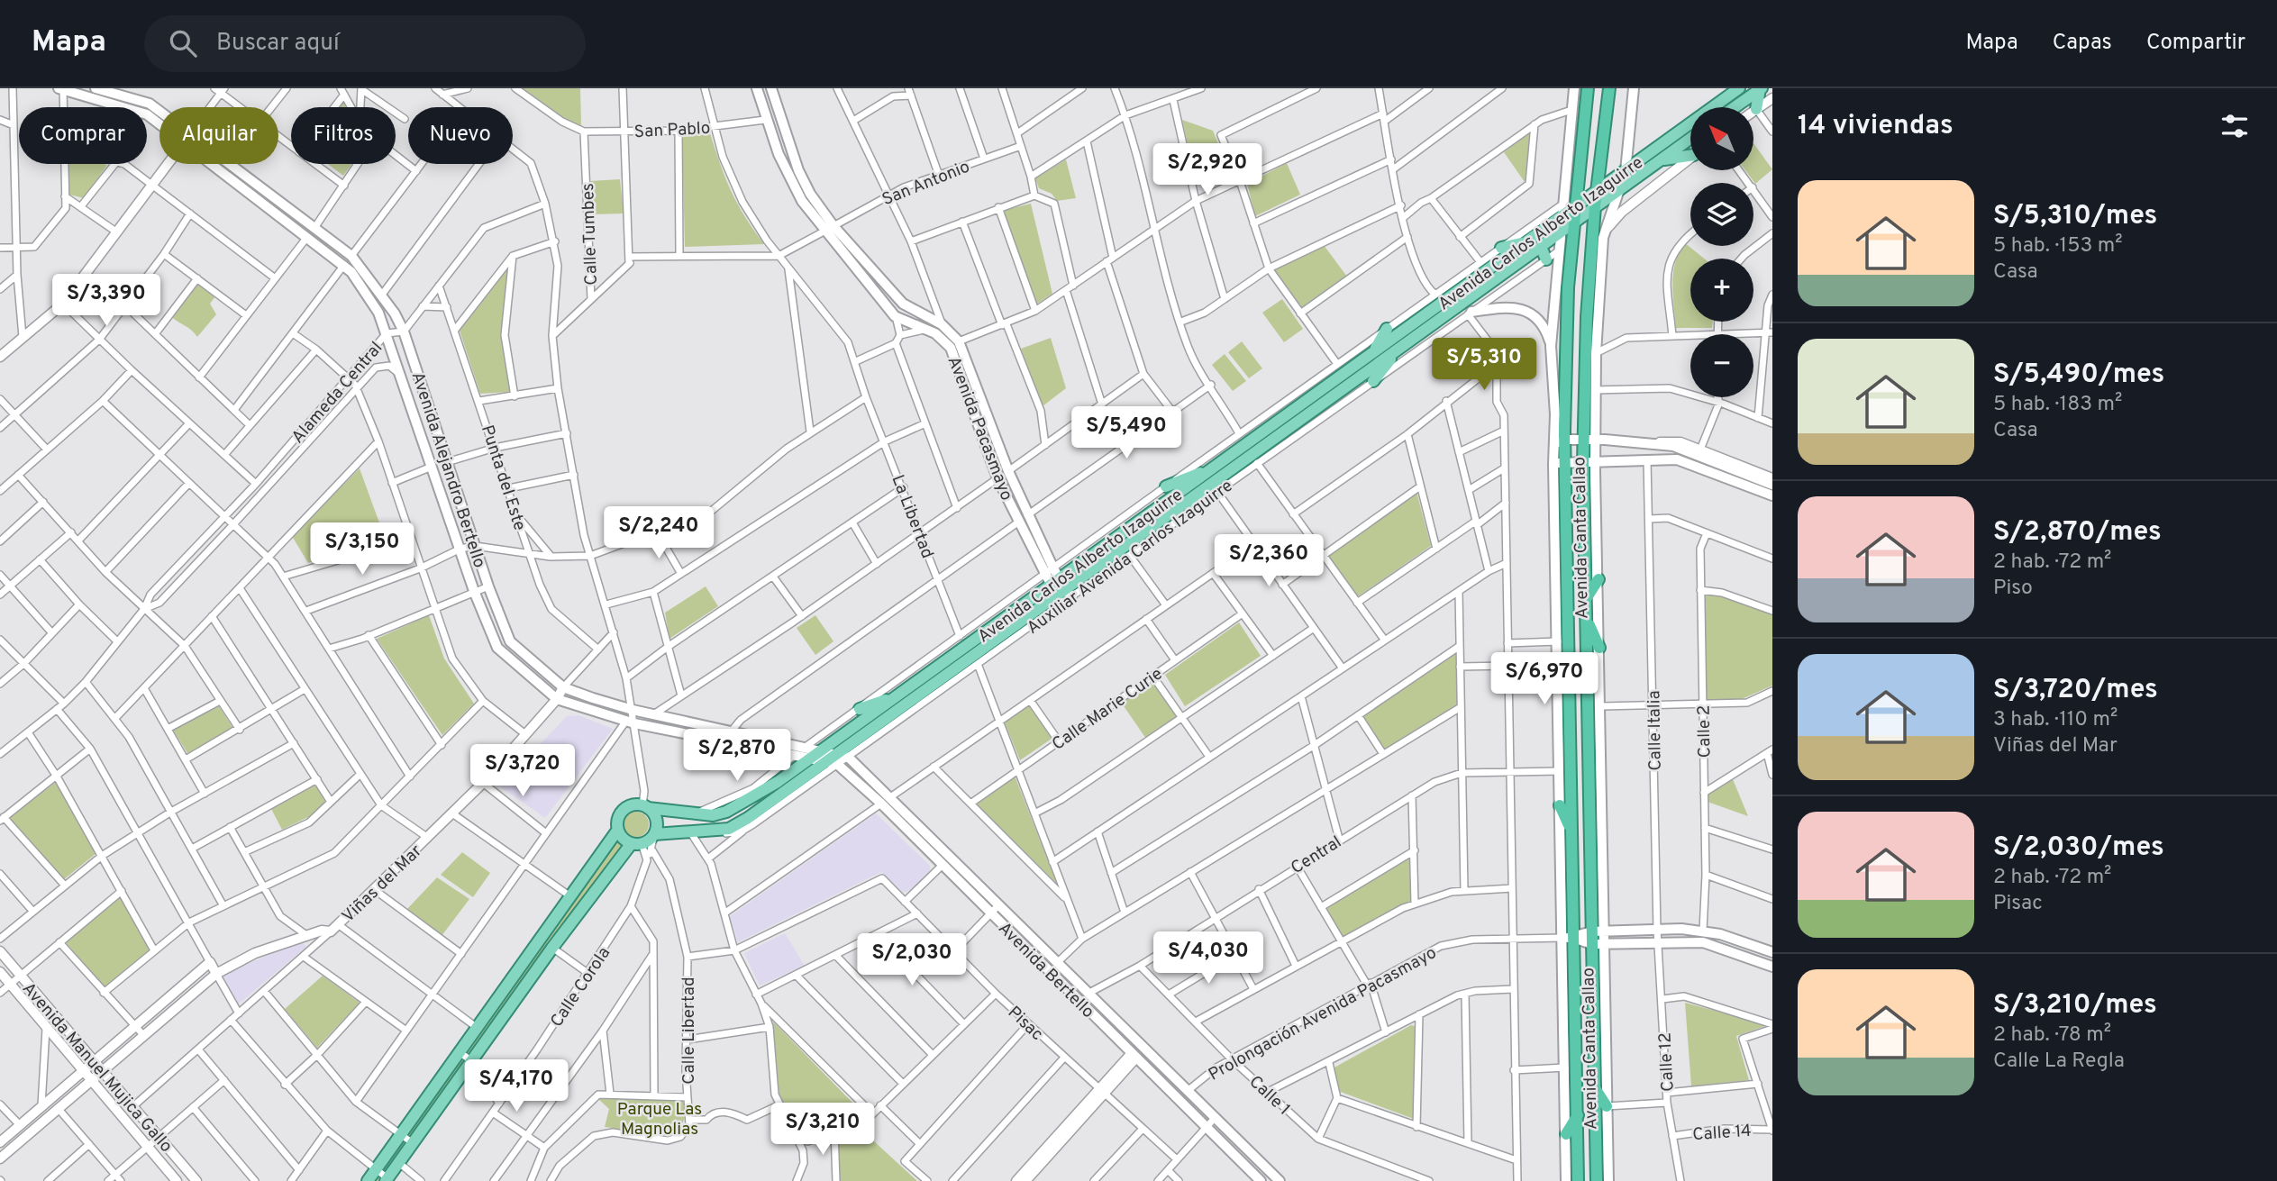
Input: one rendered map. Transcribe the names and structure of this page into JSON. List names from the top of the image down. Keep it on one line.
{"streets":{"highway":["Avenida Canta Callao"],"main road":["Avenida Carlos Alberto Izaguirre","Avenida Pacasmayo","Avenida Alejandro Bertello","Avenida Bertello"],"street":["San Pablo","San Antonio","Calle Tumbes","Alameda Central","Punta del Este","La Libertad","Auxiliar Avenida Carlos Izaguirre","Calle Marie Curie","Calle Italia","Calle 2","Central","Viñas del Mar","Calle Corola","Prolongación Avenida Pacasmayo","Pisac","Calle Libertad","Calle 12","Avenida Manuel Mujica Gallo","Calle 1","Calle 14"]},"crossings":[["San Pablo","Calle Tumbes"],["San Pablo","Avenida Pacasmayo"],["San Pablo","La Libertad"],["San Antonio","Avenida Pacasmayo"],["San Antonio","La Libertad"],["Avenida Carlos Alberto Izaguirre","Avenida Pacasmayo"],["Avenida Carlos Alberto Izaguirre","Avenida Alejandro Bertello"],["Avenida Carlos Alberto Izaguirre","Avenida Canta Callao"],["Avenida Carlos Alberto Izaguirre","Auxiliar Avenida Carlos Izaguirre"],["Avenida Carlos Alberto Izaguirre","Avenida Bertello"],["Avenida Carlos Alberto Izaguirre","Calle Corola"],["Avenida Carlos Alberto Izaguirre","Calle Libertad"],["Alameda Central","Avenida Alejandro Bertello"],["Avenida Pacasmayo","Auxiliar Avenida Carlos Izaguirre"],["Avenida Alejandro Bertello","Auxiliar Avenida Carlos Izaguirre"],["Avenida Alejandro Bertello","Viñas del Mar"],["La Libertad","Auxiliar Avenida Carlos Izaguirre"],["Avenida Canta Callao","Auxiliar Avenida Carlos Izaguirre"],["Avenida Canta Callao","Central"],["Avenida Canta Callao","Prolongación Avenida Pacasmayo"],["Auxiliar Avenida Carlos Izaguirre","Avenida Bertello"],["Calle Italia","Calle 12"],["Central","Avenida Bertello"],["Central","Calle 1"],["Viñas del Mar","Avenida Manuel Mujica Gallo"],["Avenida Bertello","Prolongación Avenida Pacasmayo"],["Calle Corola","Calle Libertad"],["Prolongación Avenida Pacasmayo","Calle 1"],["Calle 12","Calle 14"]],"parks":["Parque Las Magnolias"],"north":"top left","page":{"header":"Mapa","search":"Buscar aquí","nav":["Mapa","Capas","Compartir"],"heading":"14 viviendas","map_buttons":["+","−"],"chip":["Comprar","Alquilar","Filtros","Nuevo"],"price":["S/2,920","S/3,390","S/5,310","S/5,490","S/2,240","S/3,150","S/2,360","S/6,970","S/2,870","S/3,720","S/4,030","S/2,030","S/4,170","S/3,210"],"list":[{"name":"S/5,310/mes","note":"5 hab. · 153 m² · Casa"},{"name":"S/5,490/mes","note":"5 hab. · 183 m² · Casa"},{"name":"S/2,870/mes","note":"2 hab. · 72 m² · Piso"},{"name":"S/3,720/mes","note":"3 hab. · 110 m² · Viñas del Mar"},{"name":"S/2,030/mes","note":"2 hab. · 72 m² · Pisac"},{"name":"S/3,210/mes","note":"2 hab. · 78 m² · Calle La Regla"}]}}
